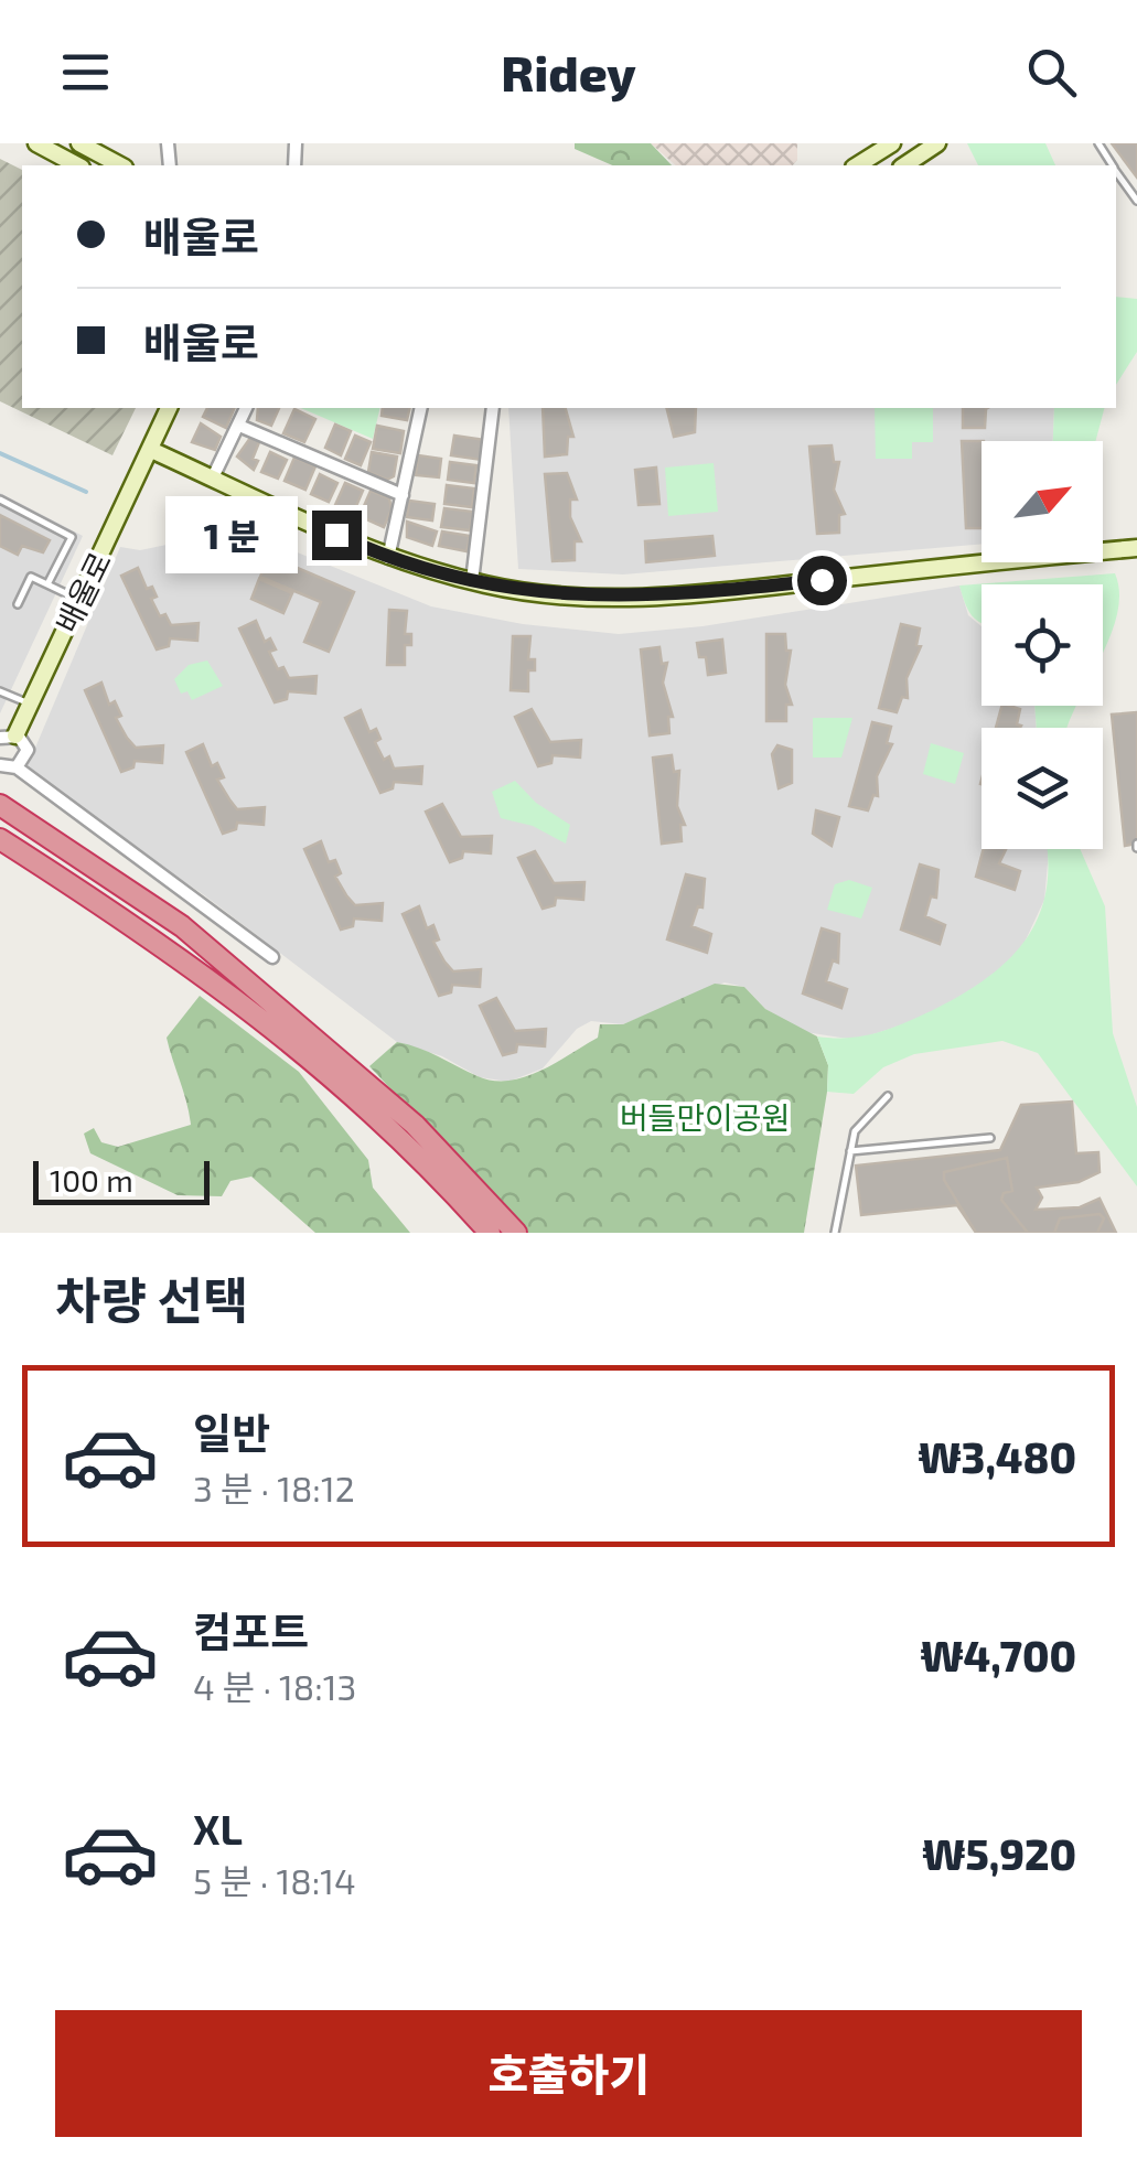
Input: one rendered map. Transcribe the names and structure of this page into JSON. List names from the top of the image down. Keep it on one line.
{"streets":{"street":["배울로"]},"parks":["버들만이공원"],"scale_bar":"100 m","north":"top right","page":{"header":"Ridey","banner":["배울로","배울로"],"bubble":"1 분","scale":"100 m","heading":"차량 선택","list":[{"name":"일반","note":"3 분 · 18:12","value":"₩3,480"},{"name":"컴포트","note":"4 분 · 18:13","value":"₩4,700"},{"name":"XL","note":"5 분 · 18:14","value":"₩5,920"}],"buttons":"호출하기"}}
